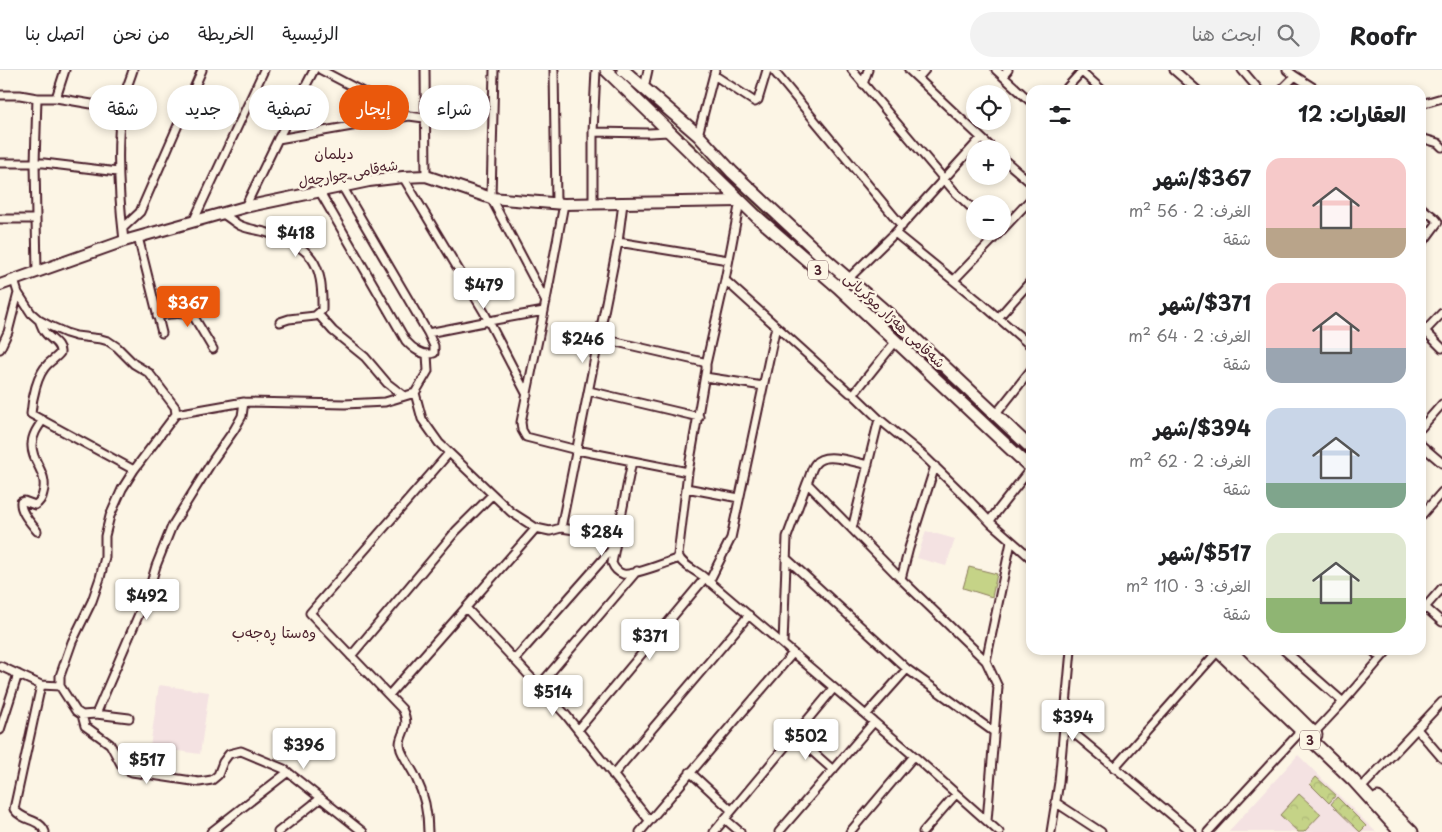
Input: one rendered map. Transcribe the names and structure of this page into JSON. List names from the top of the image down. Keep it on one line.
{"streets":{"highway":["3","شەقامی ھەژار موکریانی"],"main road":["شەقامی چوارچەل"]},"crossings":[["شەقامی چوارچەل","شەقامی ھەژار موکریانی"]],"districts":["دیلمان","وەستا ڕەجەب"],"page":{"header":"Roofr","search":"ابحث هنا","nav":["الرئيسية","الخريطة","من نحن","اتصل بنا"],"map_buttons":["+","−"],"chip":["شراء","إيجار","تصفية","جديد","شقة"],"heading":"العقارات: 12","list":[{"name":"$367/شهر","note":"الغرف: 2 · 56 m² · شقة"},{"name":"$371/شهر","note":"الغرف: 2 · 64 m² · شقة"},{"name":"$394/شهر","note":"الغرف: 2 · 62 m² · شقة"},{"name":"$517/شهر","note":"الغرف: 3 · 110 m² · شقة"}],"price":["$418","$479","$367","$246","$284","$492","$371","$514","$394","$502","$396","$517"]}}
